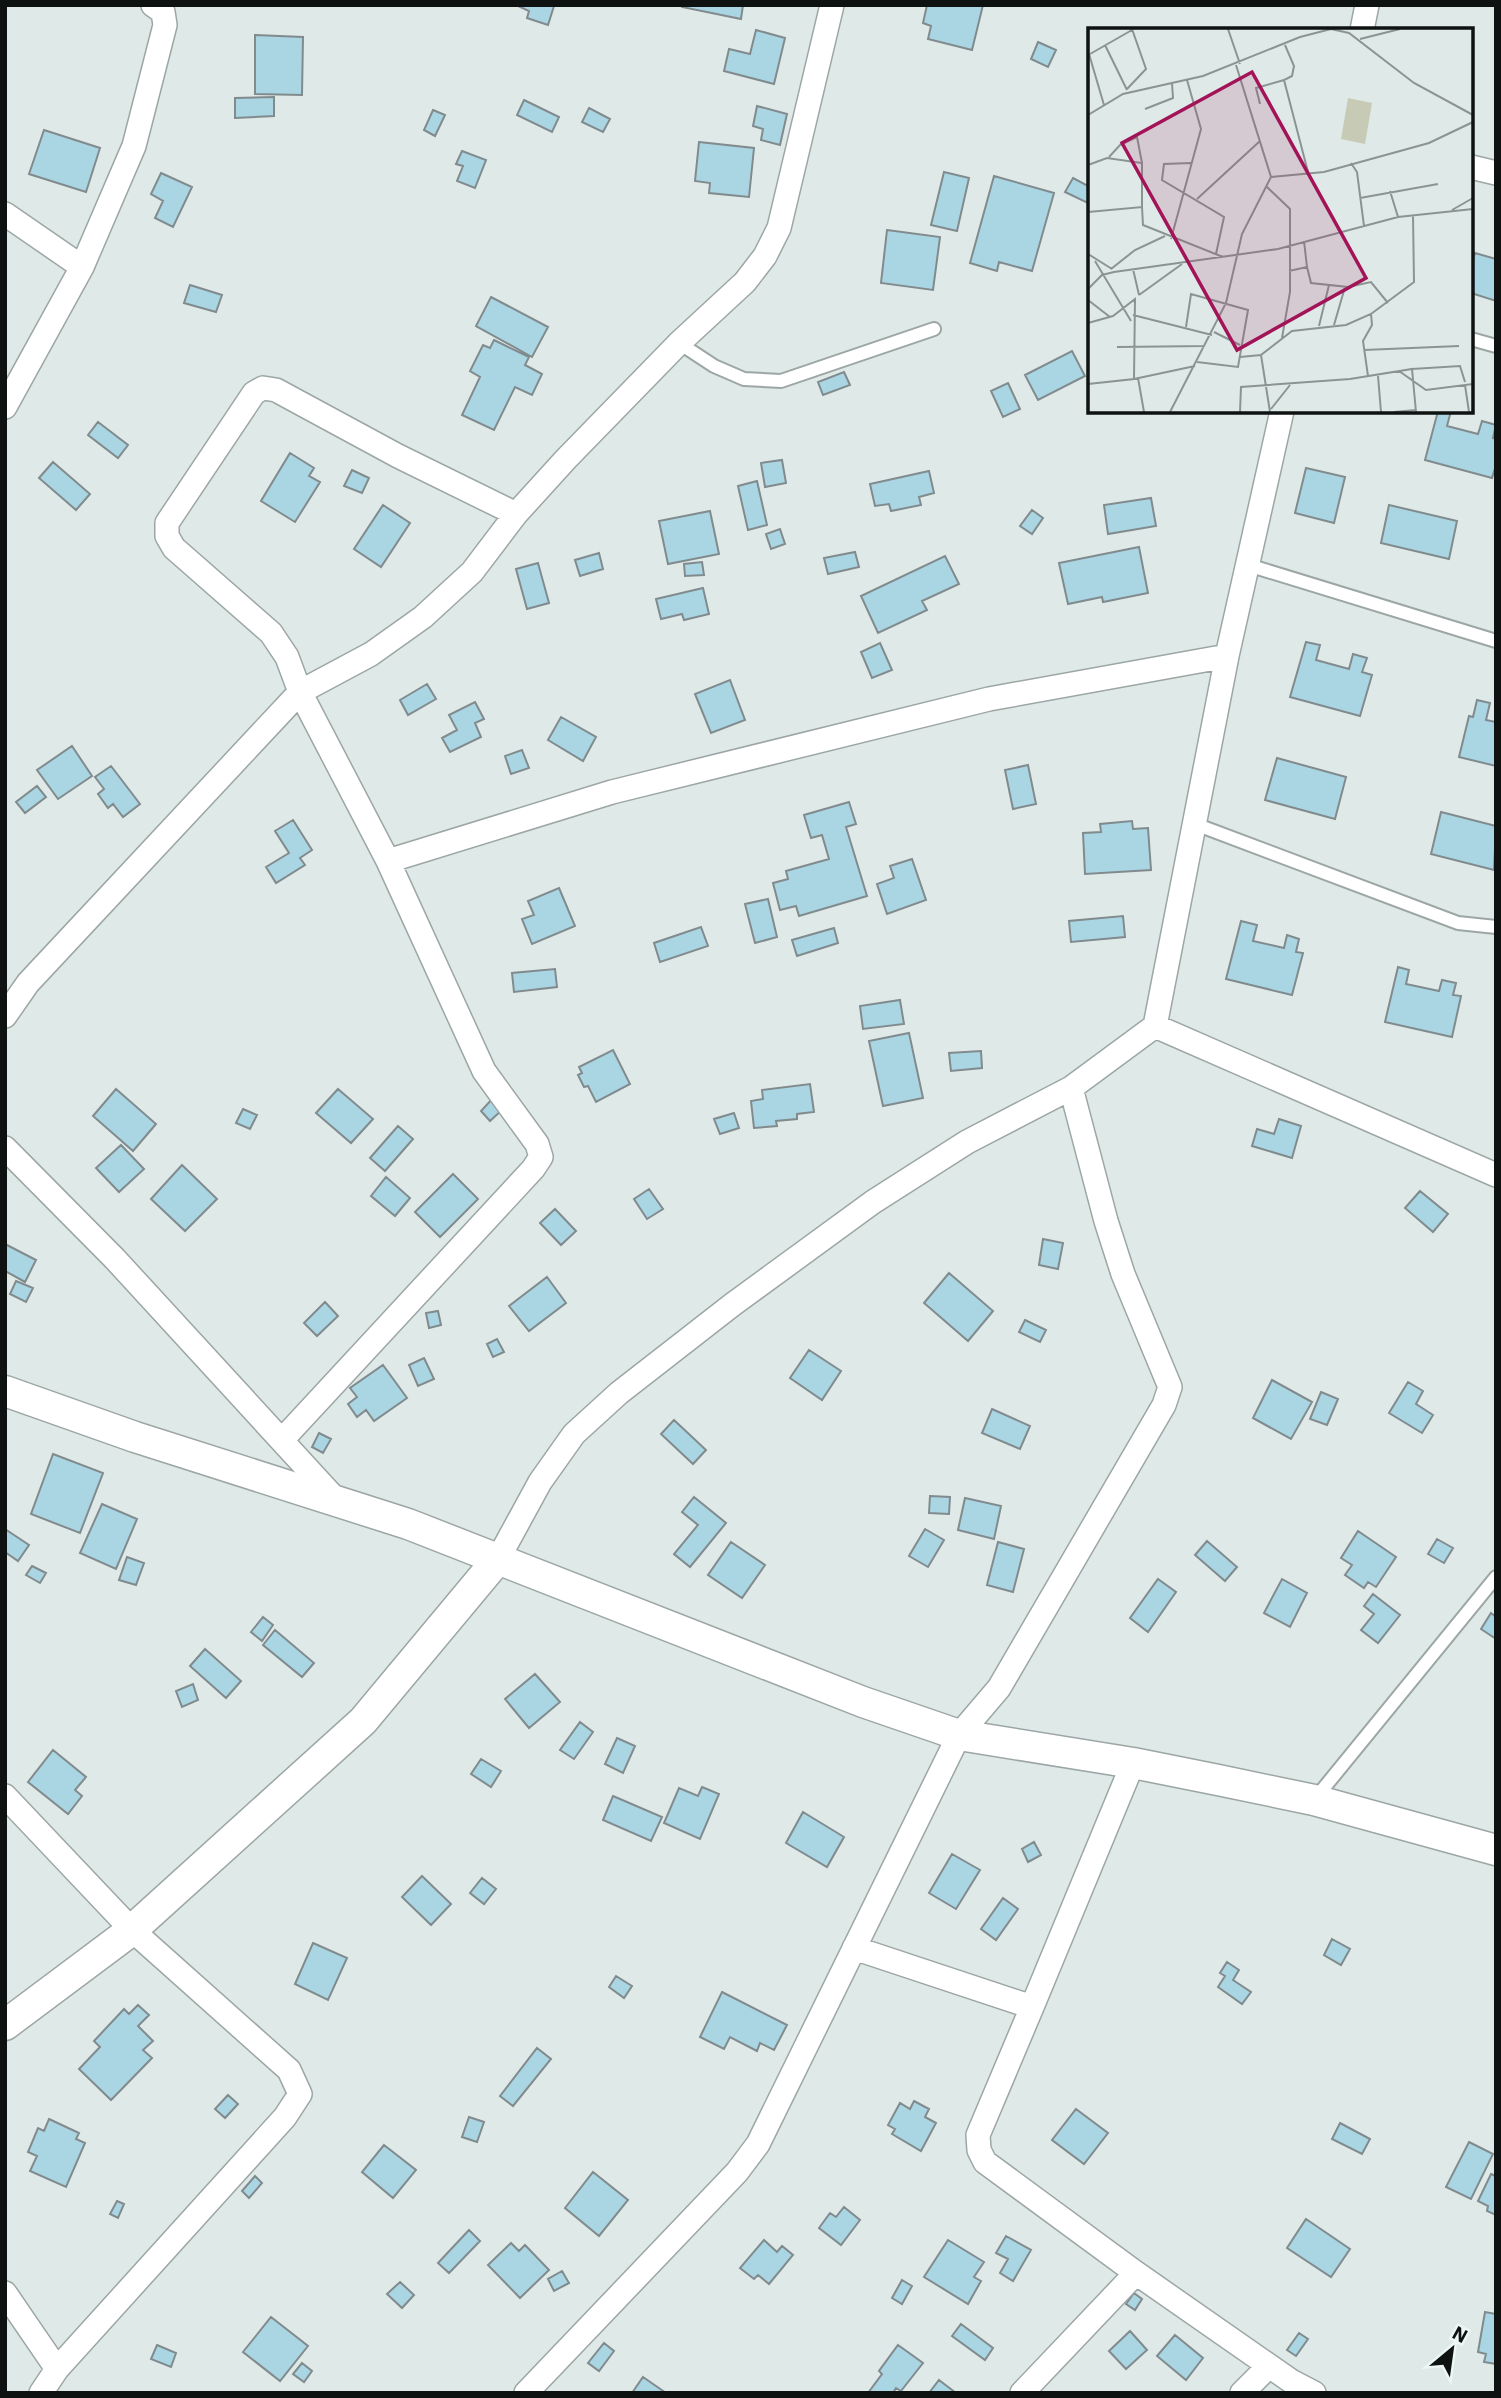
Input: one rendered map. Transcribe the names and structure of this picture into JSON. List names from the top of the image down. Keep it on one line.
{"north":"top right"}
